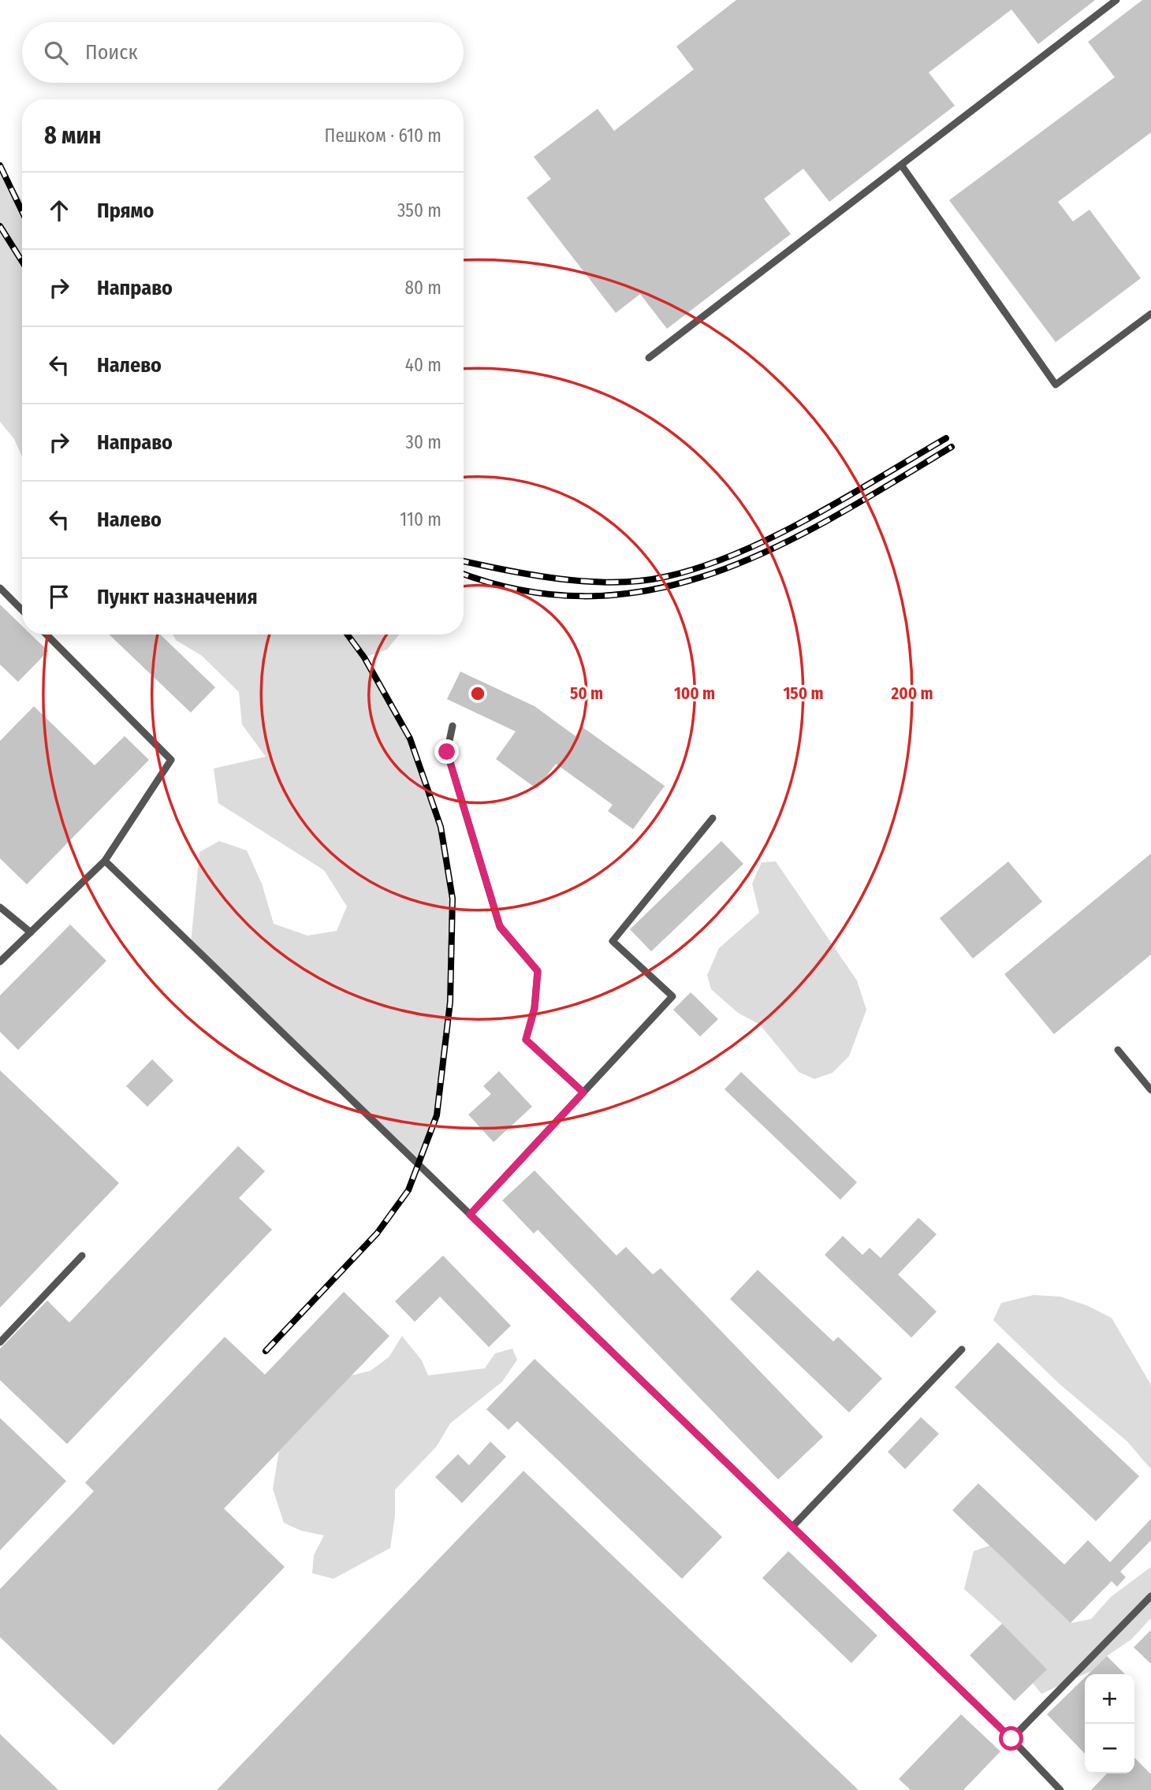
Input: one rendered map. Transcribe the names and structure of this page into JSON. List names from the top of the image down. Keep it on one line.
{"page":{"search":"Поиск","heading":["8 мин","Пешком · 610 m"],"list":[["Прямо","350 m"],["Направо","80 m"],["Налево","40 m"],["Направо","30 m"],["Налево","110 m"],"Пункт назначения"],"map_buttons":["+","−"]},"rings":["50 m","100 m","150 m","200 m"]}
